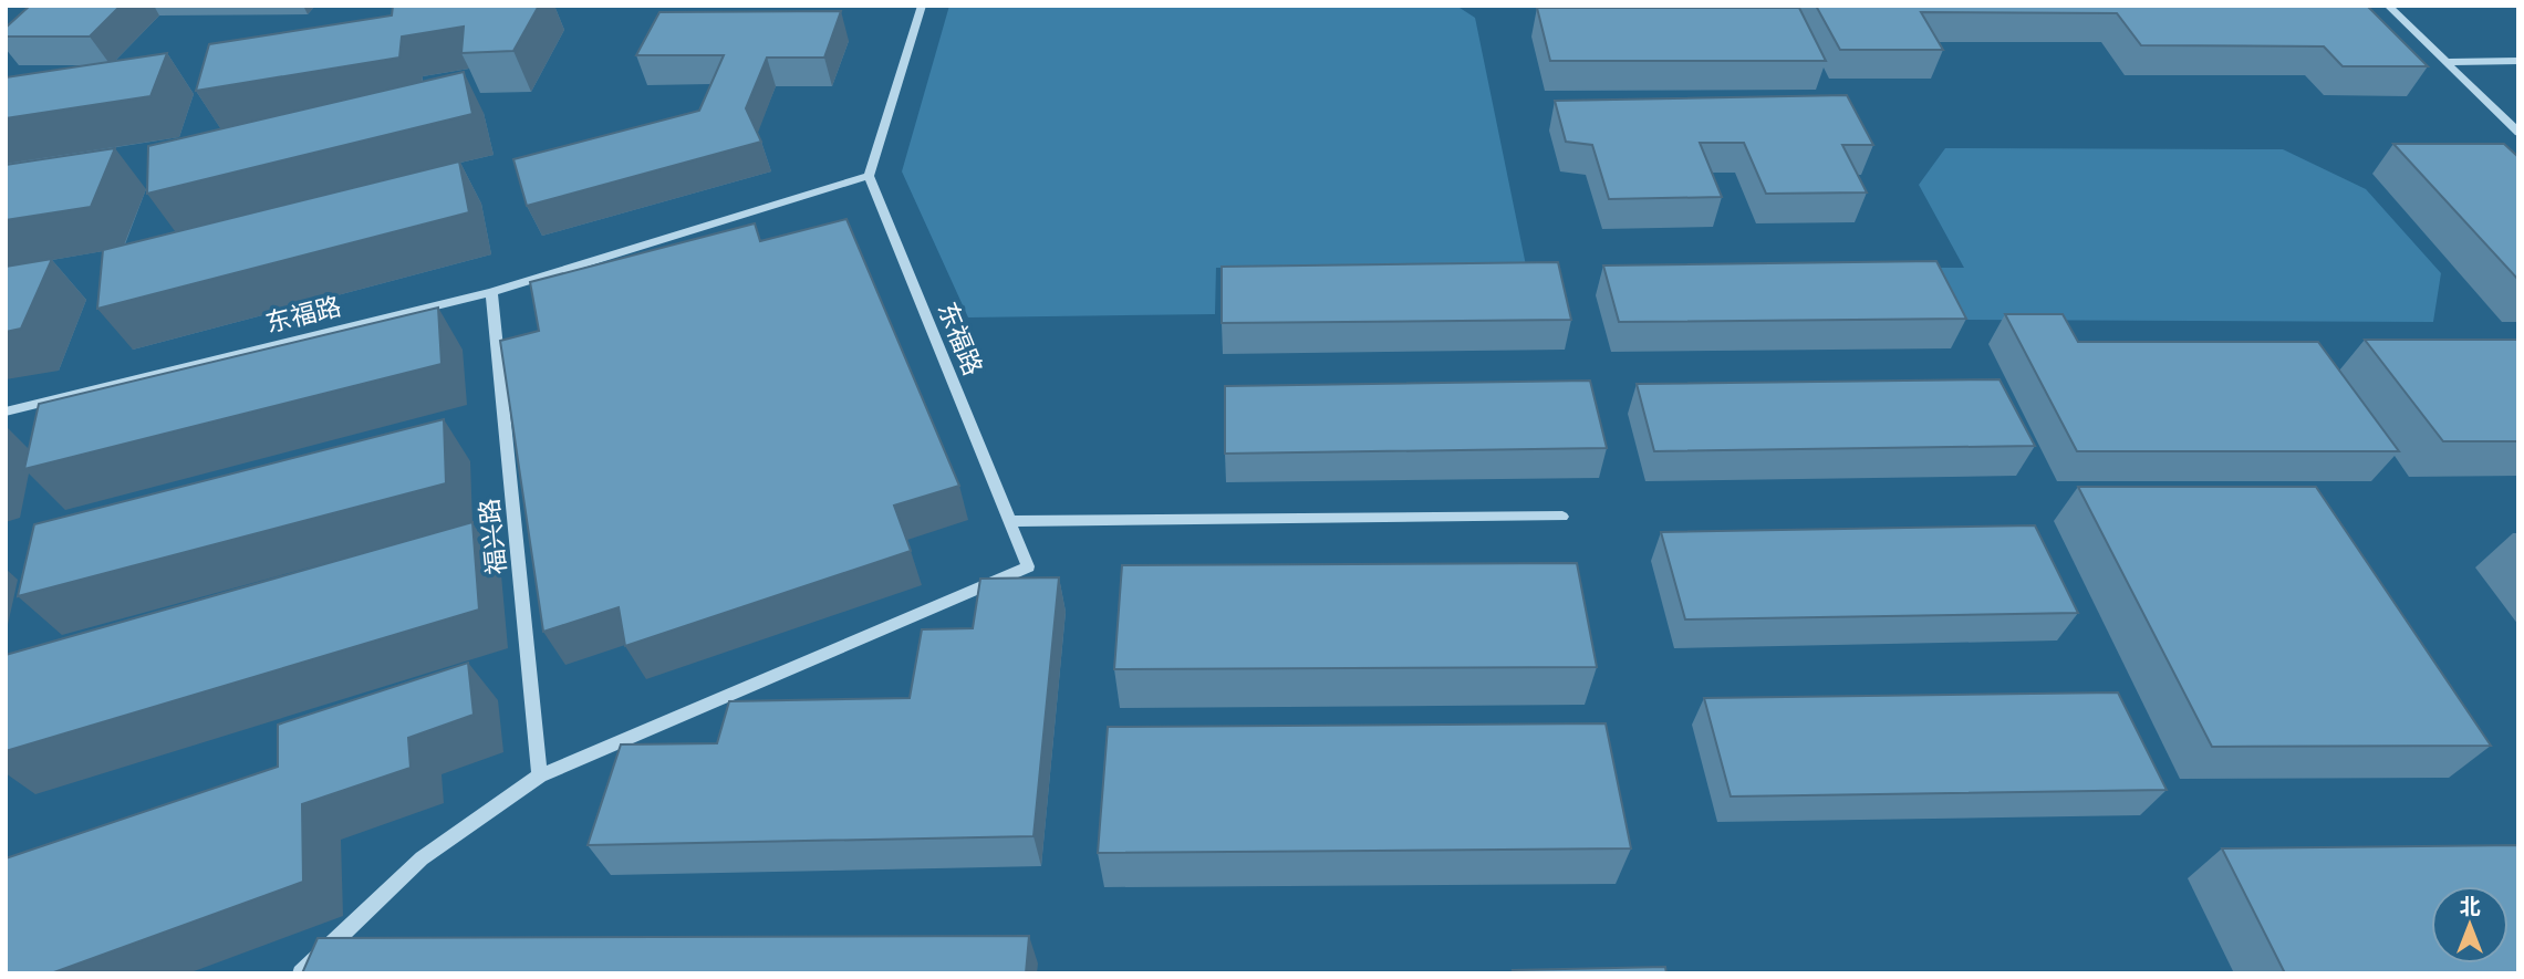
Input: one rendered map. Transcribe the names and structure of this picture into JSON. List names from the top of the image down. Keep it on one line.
{"streets":{"street":["东福路","福兴路"]},"crossings":[["东福路","福兴路"]],"north":"top"}
